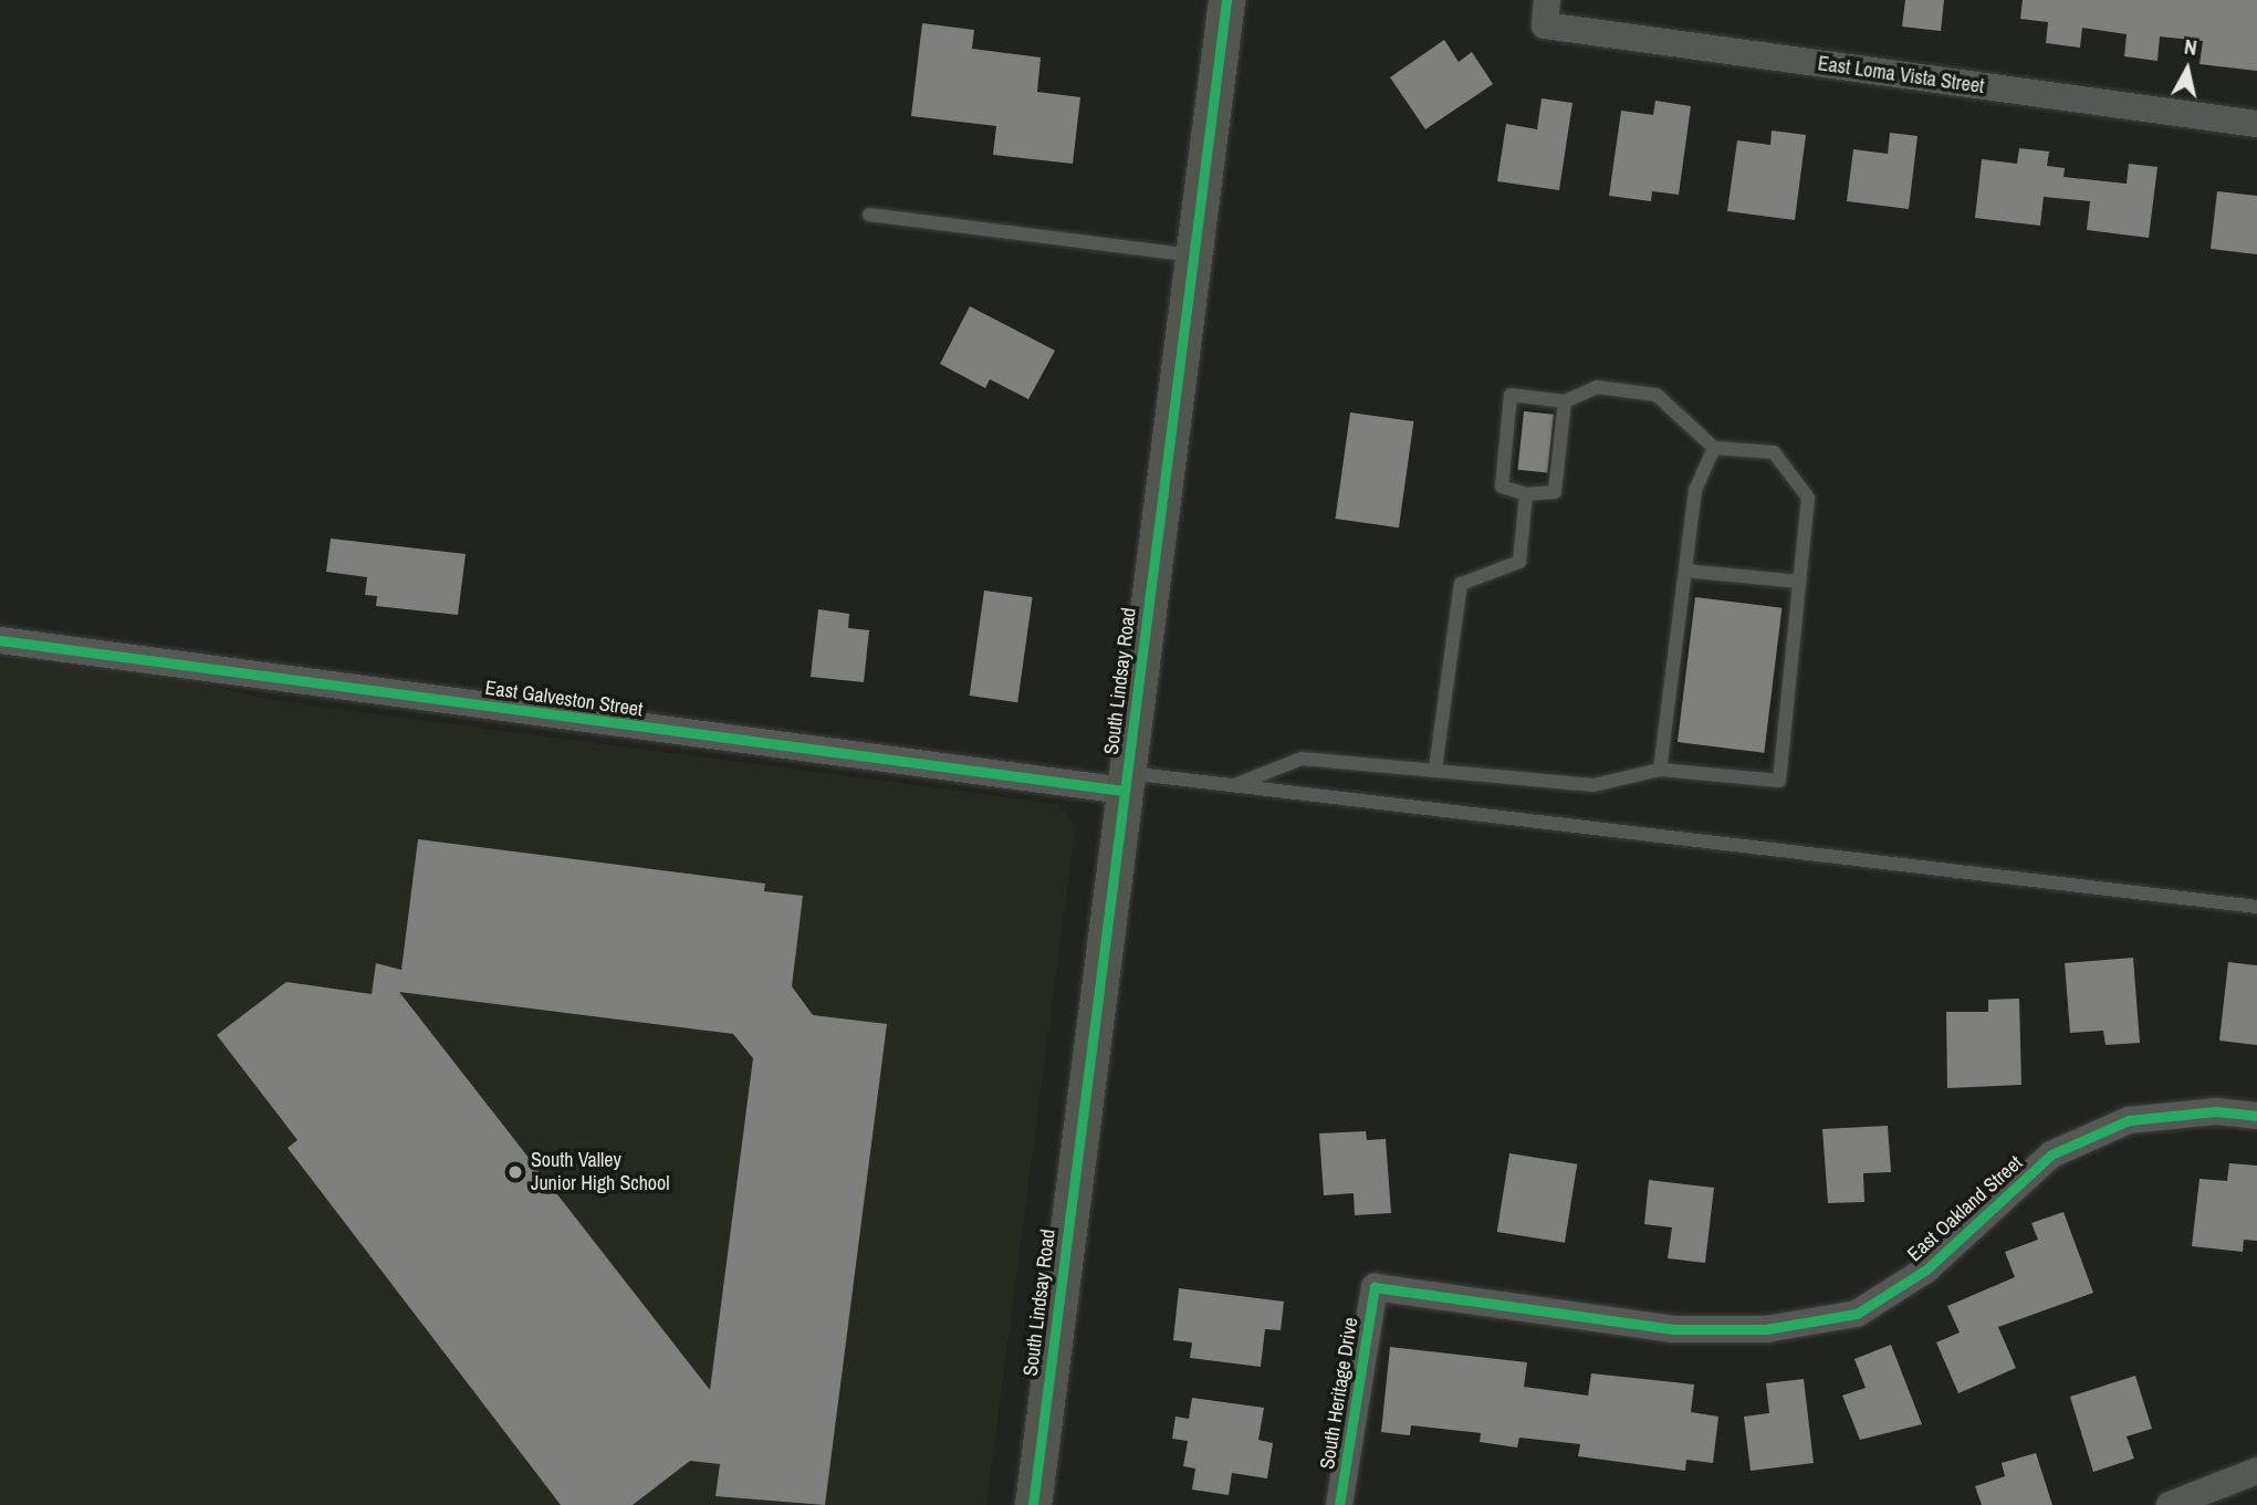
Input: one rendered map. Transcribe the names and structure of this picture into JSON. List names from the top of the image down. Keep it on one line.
{"streets":{"main road":["South Lindsay Road"],"street":["East Loma Vista Street","East Galveston Street","East Oakland Street","South Heritage Drive"]},"crossings":[["South Lindsay Road","East Galveston Street"],["East Oakland Street","South Heritage Drive"]],"places":["South Valley Junior High School"],"north":"top"}
